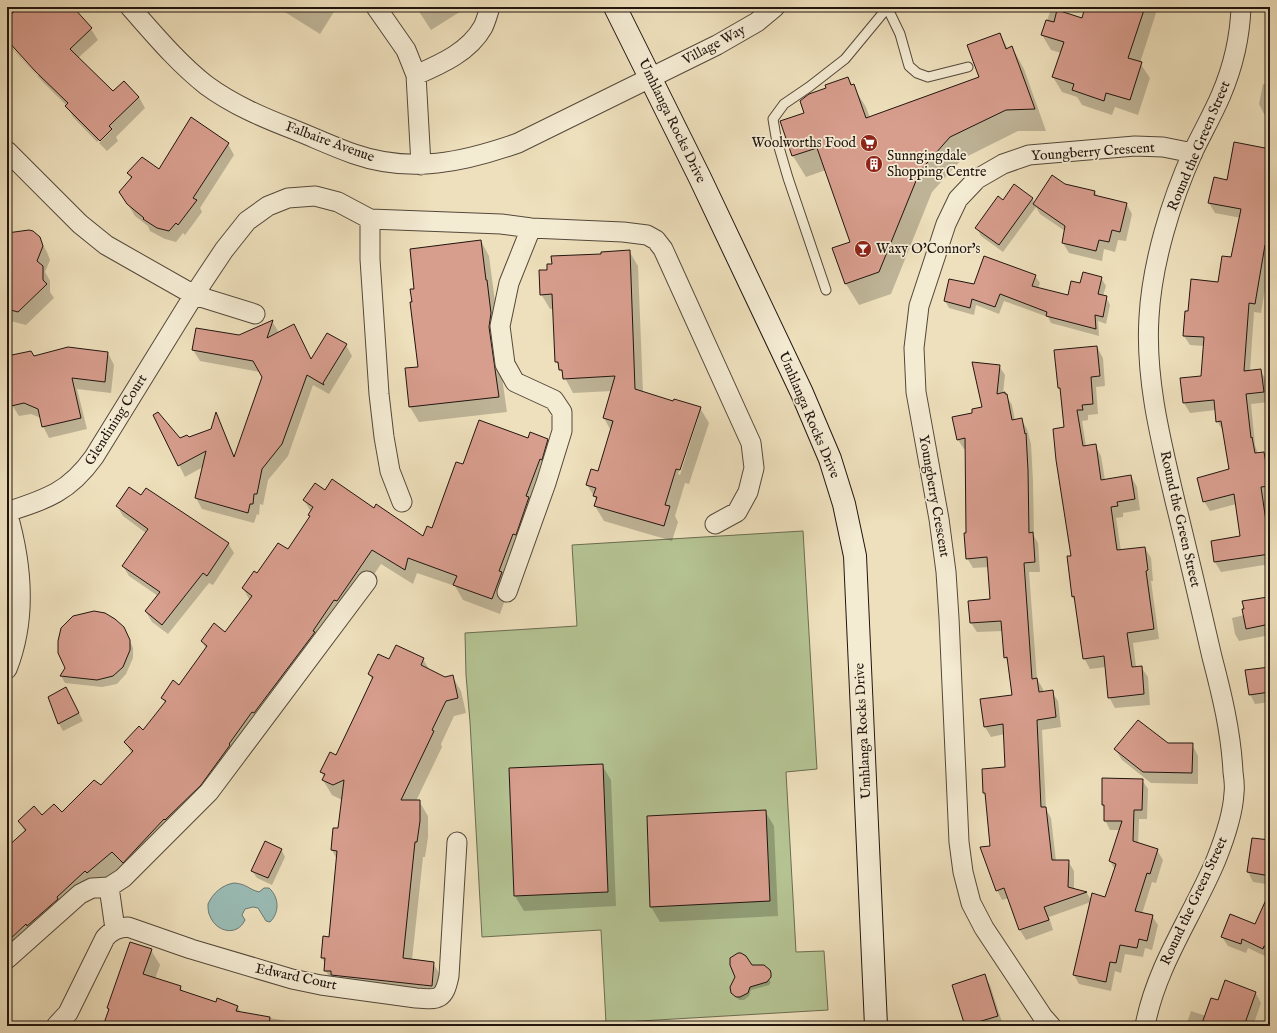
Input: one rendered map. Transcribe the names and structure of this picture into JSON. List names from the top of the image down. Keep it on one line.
{"streets":{"main road":["Umhlanga Rocks Drive"],"street":["Village Way","Falbaire Avenue","Round the Green Street","Youngberry Crescent","Glendining Court","Edward Court"]},"crossings":[["Village Way","Umhlanga Rocks Drive"],["Village Way","Falbaire Avenue"],["Umhlanga Rocks Drive","Falbaire Avenue"],["Round the Green Street","Youngberry Crescent"]],"places":{"supermarket":["Woolworths Food"],"building":["Sunngingdale Shopping Centre"],"bar":["Waxy O'Connor's"]}}
